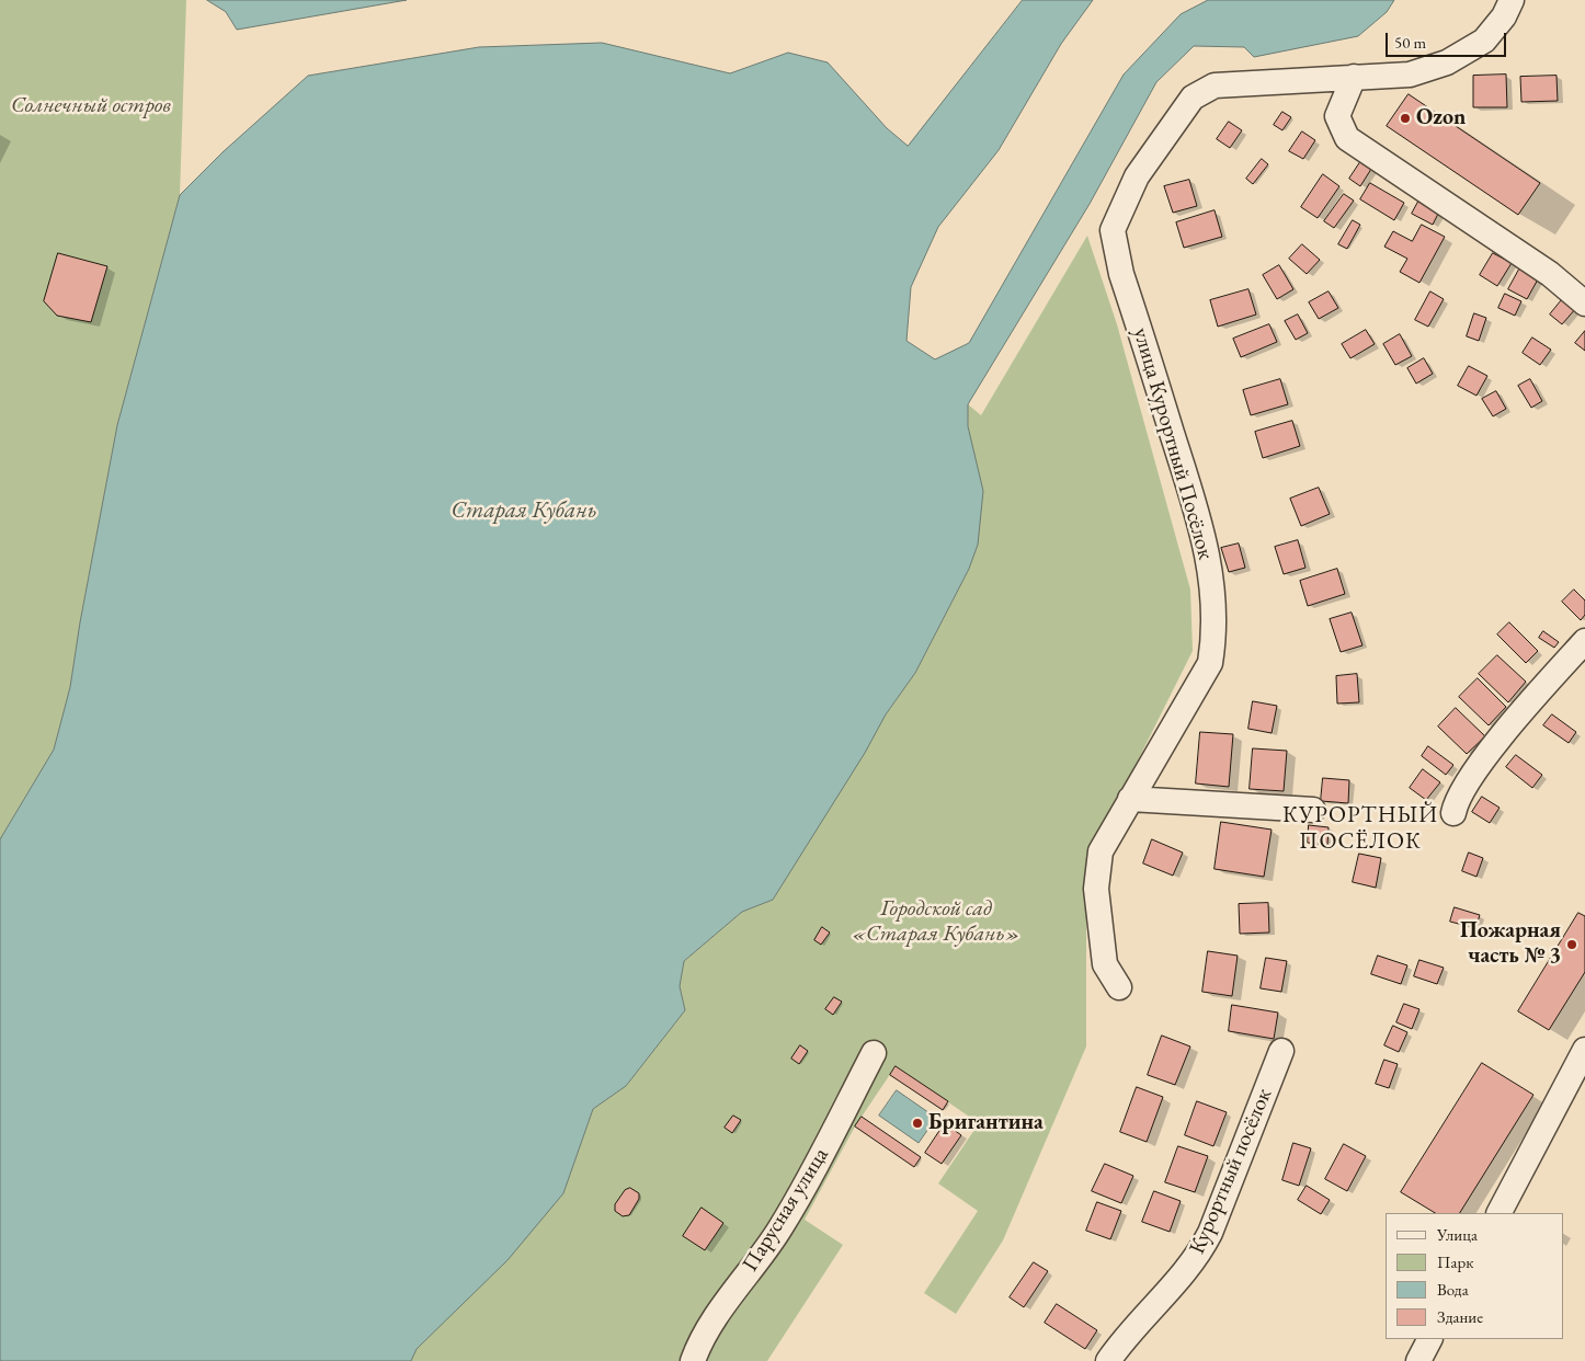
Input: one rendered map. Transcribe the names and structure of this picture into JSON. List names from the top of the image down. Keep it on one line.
{"streets":{"street":["улица Курортный Посёлок","Курортный посёлок","Парусная улица"]},"districts":["КУРОРТНЫЙ ПОСЁЛОК"],"water":["Старая Кубань"],"parks":["Солнечный остров","Городской сад «Старая Кубань»"],"places":["Ozon","Пожарная часть № 3","Бригантина"],"legend":["Улица","Парк","Вода","Здание"],"scale_bar":"50 m"}
